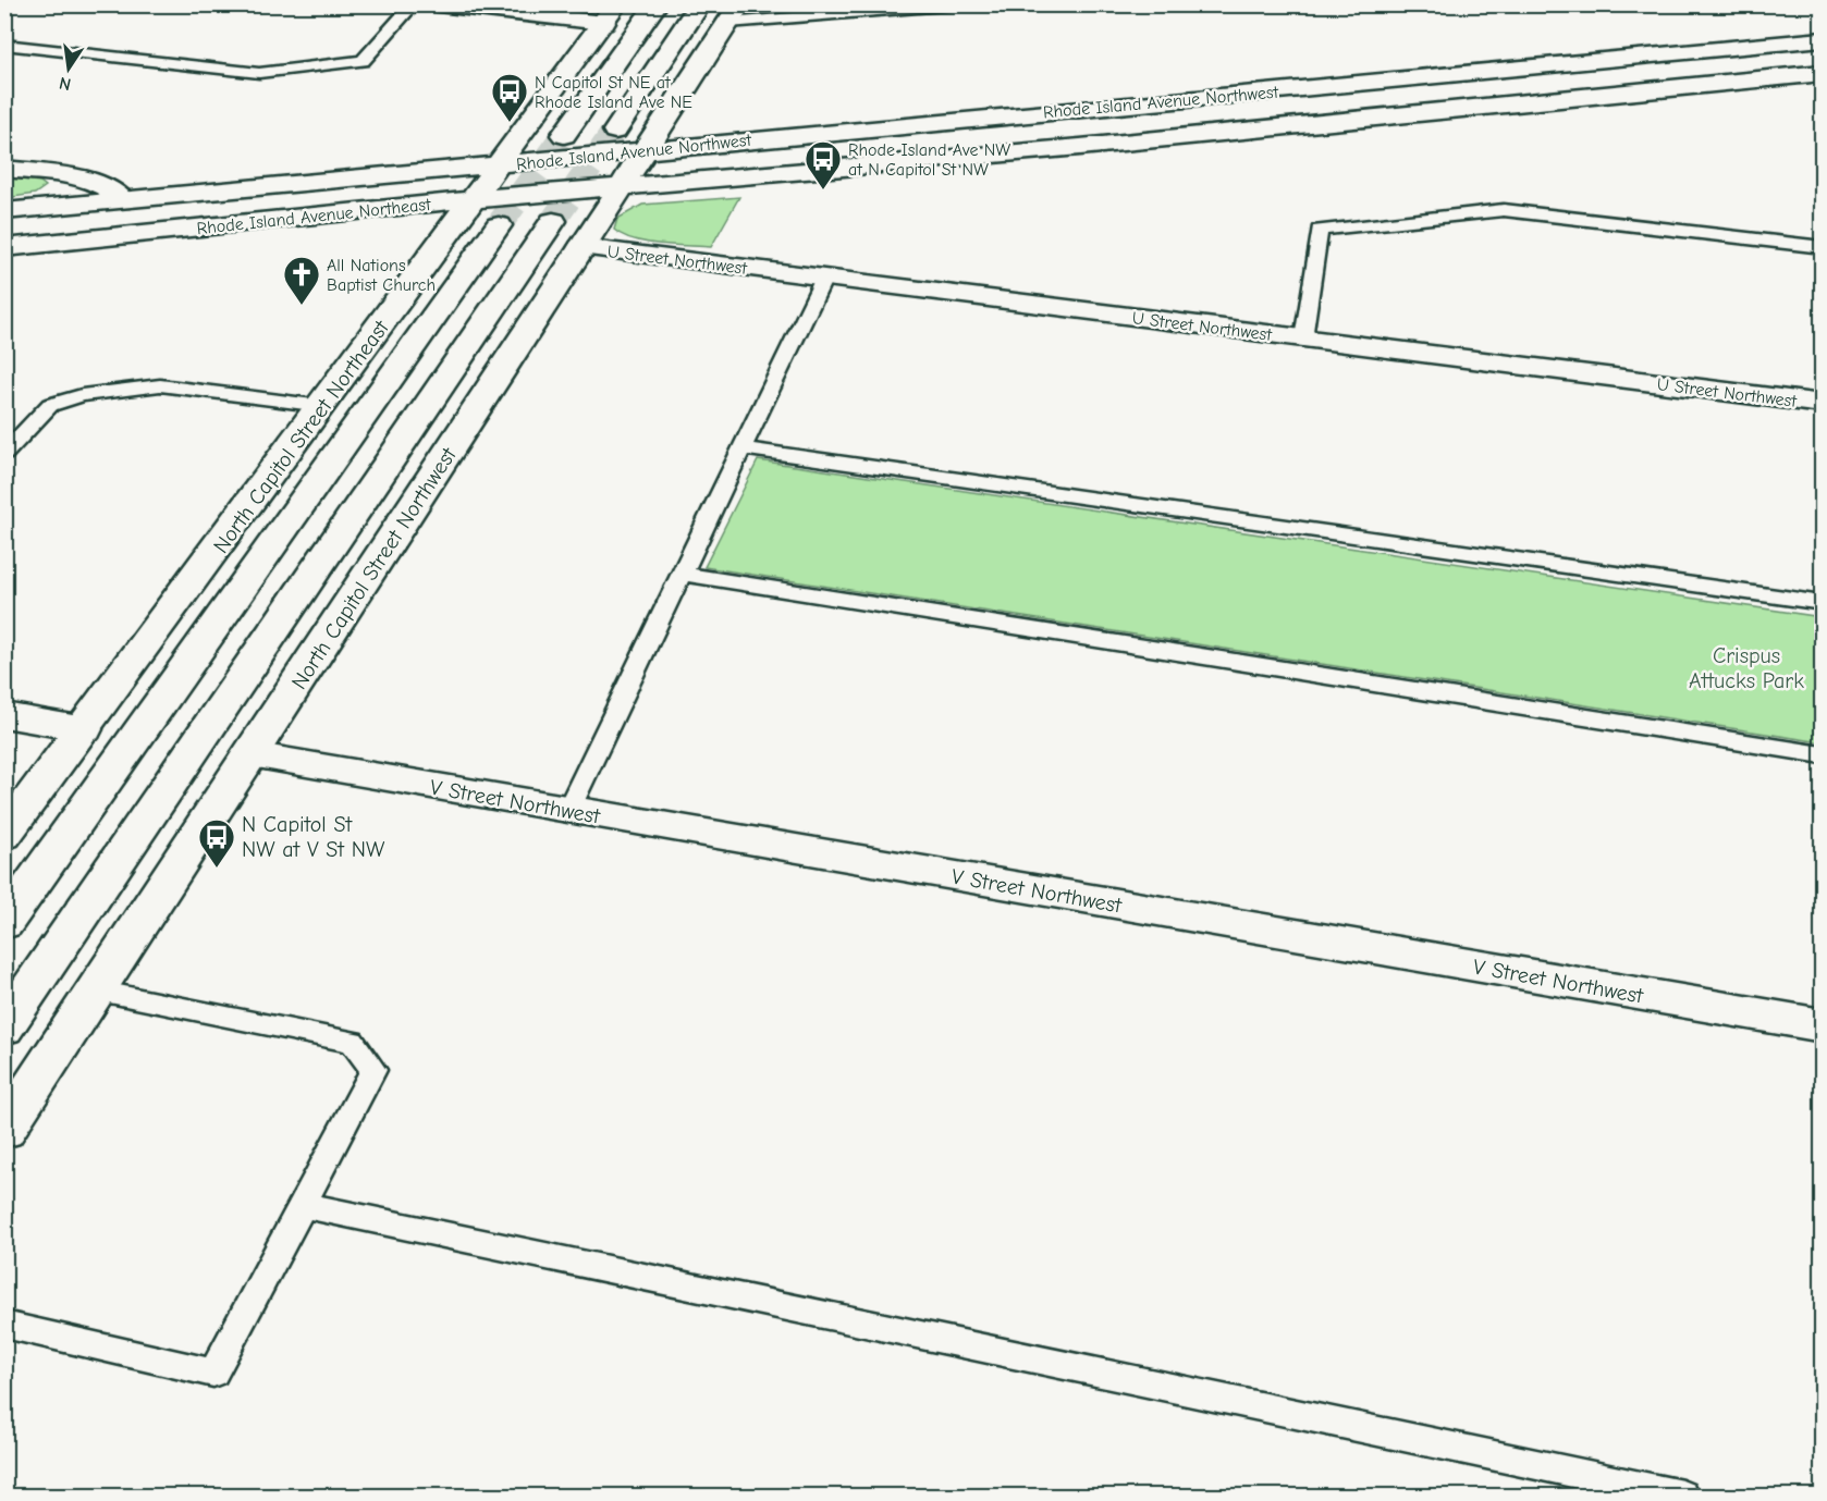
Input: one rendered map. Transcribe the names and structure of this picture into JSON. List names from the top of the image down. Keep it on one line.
{"streets":{"main road":["Rhode Island Avenue Northwest","Rhode Island Avenue Northeast","U Street Northwest","North Capitol Street Northeast","North Capitol Street Northwest","V Street Northwest"]},"crossings":[["Rhode Island Avenue Northwest","Rhode Island Avenue Northeast"],["Rhode Island Avenue Northwest","North Capitol Street Northeast"],["Rhode Island Avenue Northwest","North Capitol Street Northwest"],["Rhode Island Avenue Northeast","North Capitol Street Northeast"],["Rhode Island Avenue Northeast","North Capitol Street Northwest"],["U Street Northwest","North Capitol Street Northwest"],["North Capitol Street Northwest","V Street Northwest"]],"parks":["Crispus Attucks Park"],"places":{"bus stop":["N Capitol St NE at Rhode Island Ave NE","Rhode Island Ave NW at N Capitol St NW","N Capitol St NW at V St NW"],"church":["All Nations Baptist Church"]},"north":"bottom"}
